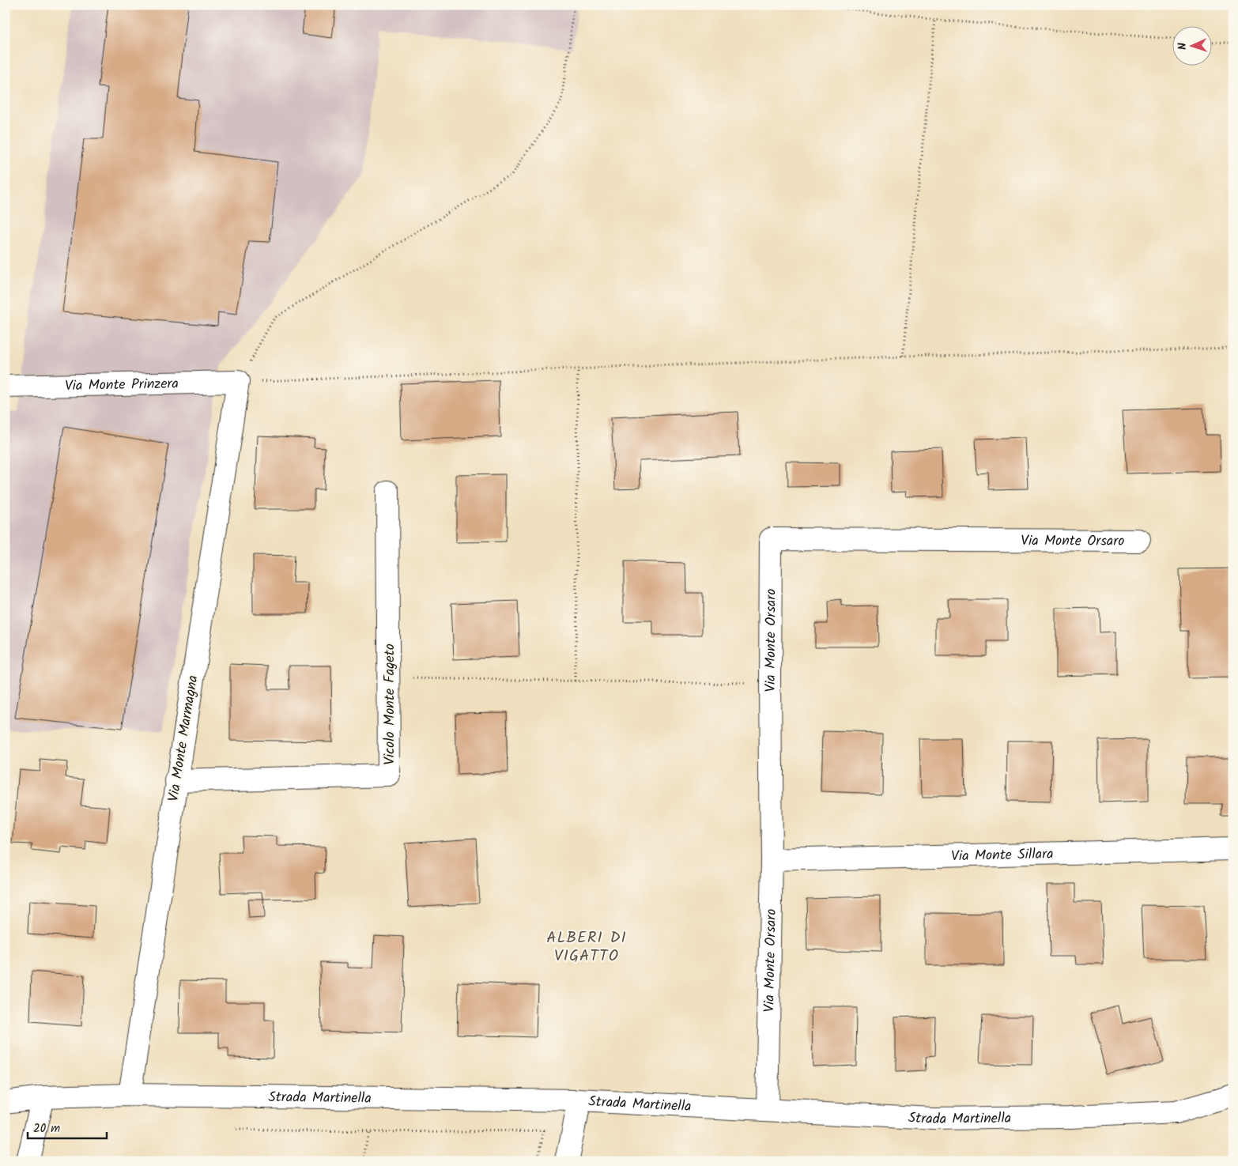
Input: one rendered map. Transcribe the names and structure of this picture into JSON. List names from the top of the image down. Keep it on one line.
{"streets":{"street":["Via Monte Prinzera","Via Monte Orsaro","Vicolo Monte Fageto","Via Monte Marmagna","Via Monte Sillara","Strada Martinella"]},"crossings":[["Via Monte Prinzera","Via Monte Marmagna"],["Via Monte Orsaro","Via Monte Sillara"],["Via Monte Orsaro","Strada Martinella"],["Vicolo Monte Fageto","Via Monte Marmagna"],["Via Monte Marmagna","Strada Martinella"]],"districts":["ALBERI DI VIGATTO"],"scale_bar":"20 m","north":"left"}
